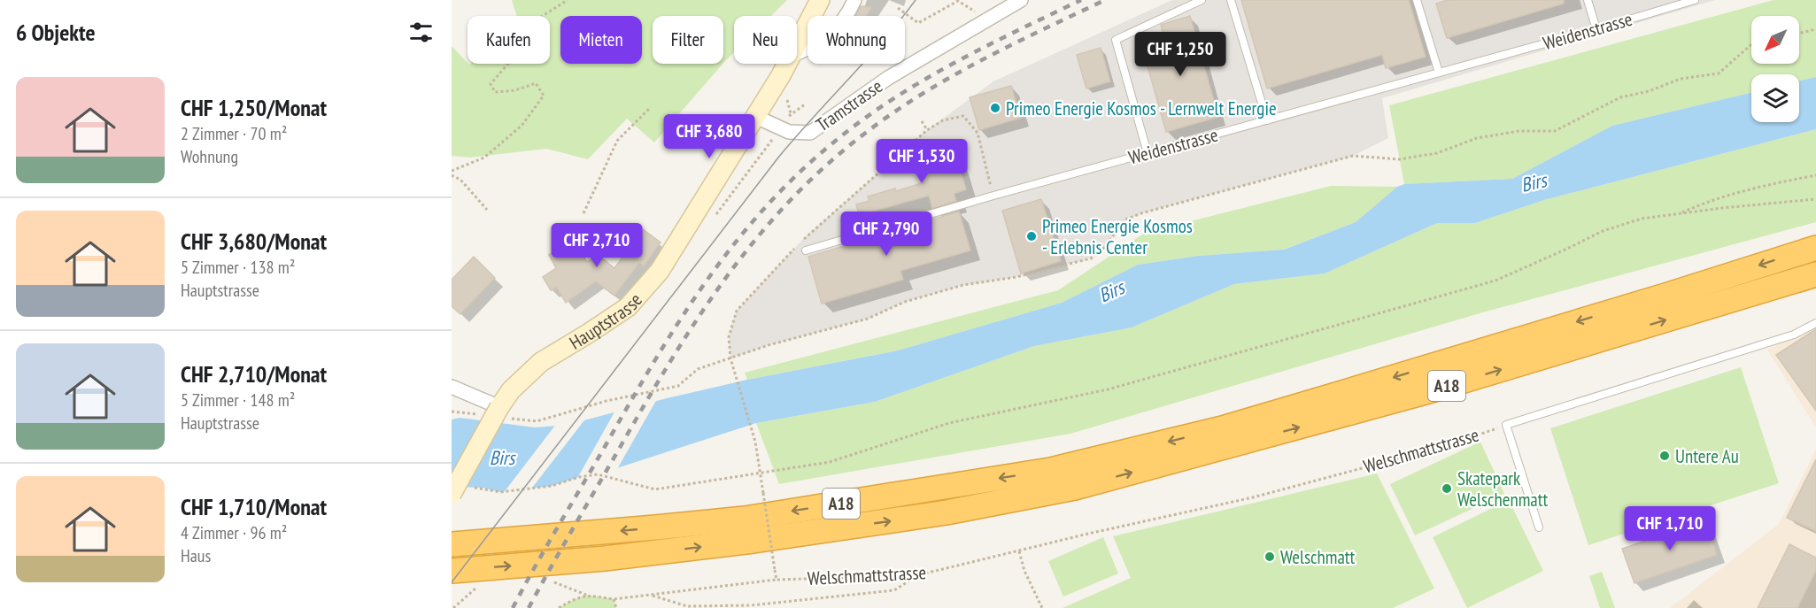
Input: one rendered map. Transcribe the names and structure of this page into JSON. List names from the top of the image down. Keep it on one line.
{"streets":{"highway":["A18"],"main road":["Hauptstrasse"],"street":["Tramstrasse"],"lane":["Weidenstrasse"],"path":["Welschmattstrasse"]},"crossings":[["Tramstrasse","Hauptstrasse"]],"water":["Birs"],"places":["Primeo Energie Kosmos - Lernwelt Energie","Primeo Energie Kosmos - Erlebnis Center","Untere Au","Skatepark Welschenmatt","Welschmatt"],"north":"bottom left","page":{"heading":"6 Objekte","chip":["Kaufen","Mieten","Filter","Neu","Wohnung"],"price":["CHF 1,250","CHF 3,680","CHF 1,530","CHF 2,790","CHF 2,710","CHF 1,710"],"list":[{"name":"CHF 1,250/Monat","note":"2 Zimmer · 70 m² · Wohnung"},{"name":"CHF 3,680/Monat","note":"5 Zimmer · 138 m² · Hauptstrasse"},{"name":"CHF 2,710/Monat","note":"5 Zimmer · 148 m² · Hauptstrasse"},{"name":"CHF 1,710/Monat","note":"4 Zimmer · 96 m² · Haus"}]}}
